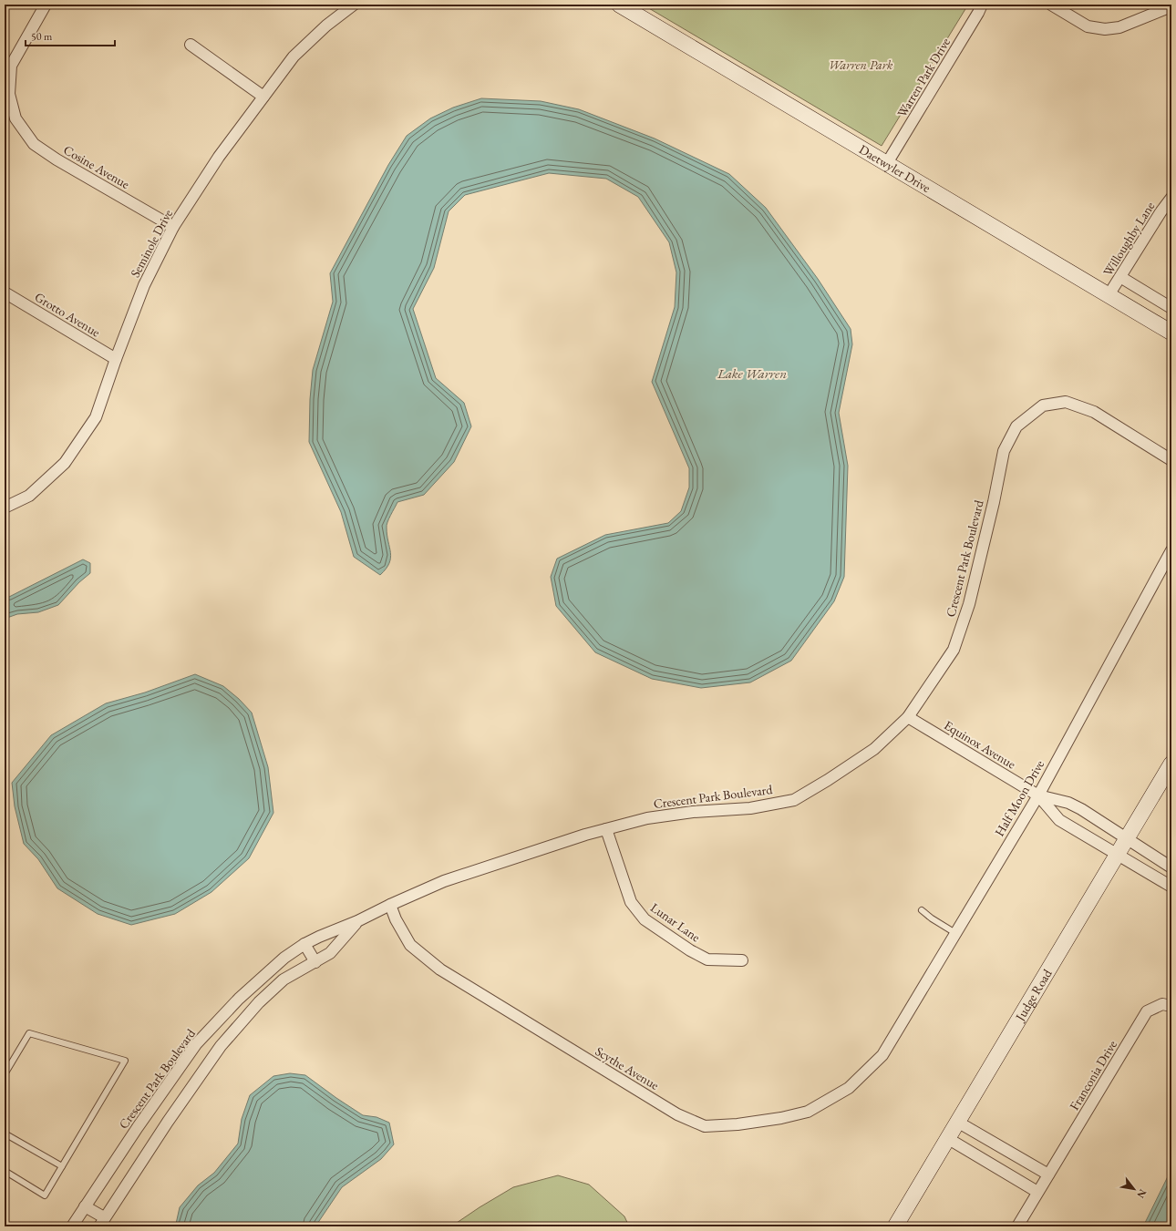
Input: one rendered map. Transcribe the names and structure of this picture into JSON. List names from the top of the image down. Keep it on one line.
{"streets":{"street":["Warren Park Drive","Cosine Avenue","Daetwyler Drive","Willoughby Lane","Seminole Drive","Grotto Avenue","Crescent Park Boulevard","Equinox Avenue","Half Moon Drive","Lunar Lane","Judge Road","Scythe Avenue","Franconia Drive"]},"crossings":[["Warren Park Drive","Daetwyler Drive"],["Cosine Avenue","Seminole Drive"],["Daetwyler Drive","Willoughby Lane"],["Seminole Drive","Grotto Avenue"],["Crescent Park Boulevard","Equinox Avenue"],["Crescent Park Boulevard","Lunar Lane"],["Crescent Park Boulevard","Scythe Avenue"],["Equinox Avenue","Half Moon Drive"],["Equinox Avenue","Judge Road"],["Half Moon Drive","Scythe Avenue"]],"water":["Lake Warren"],"parks":["Warren Park"],"scale_bar":"50 m","north":"bottom right"}
